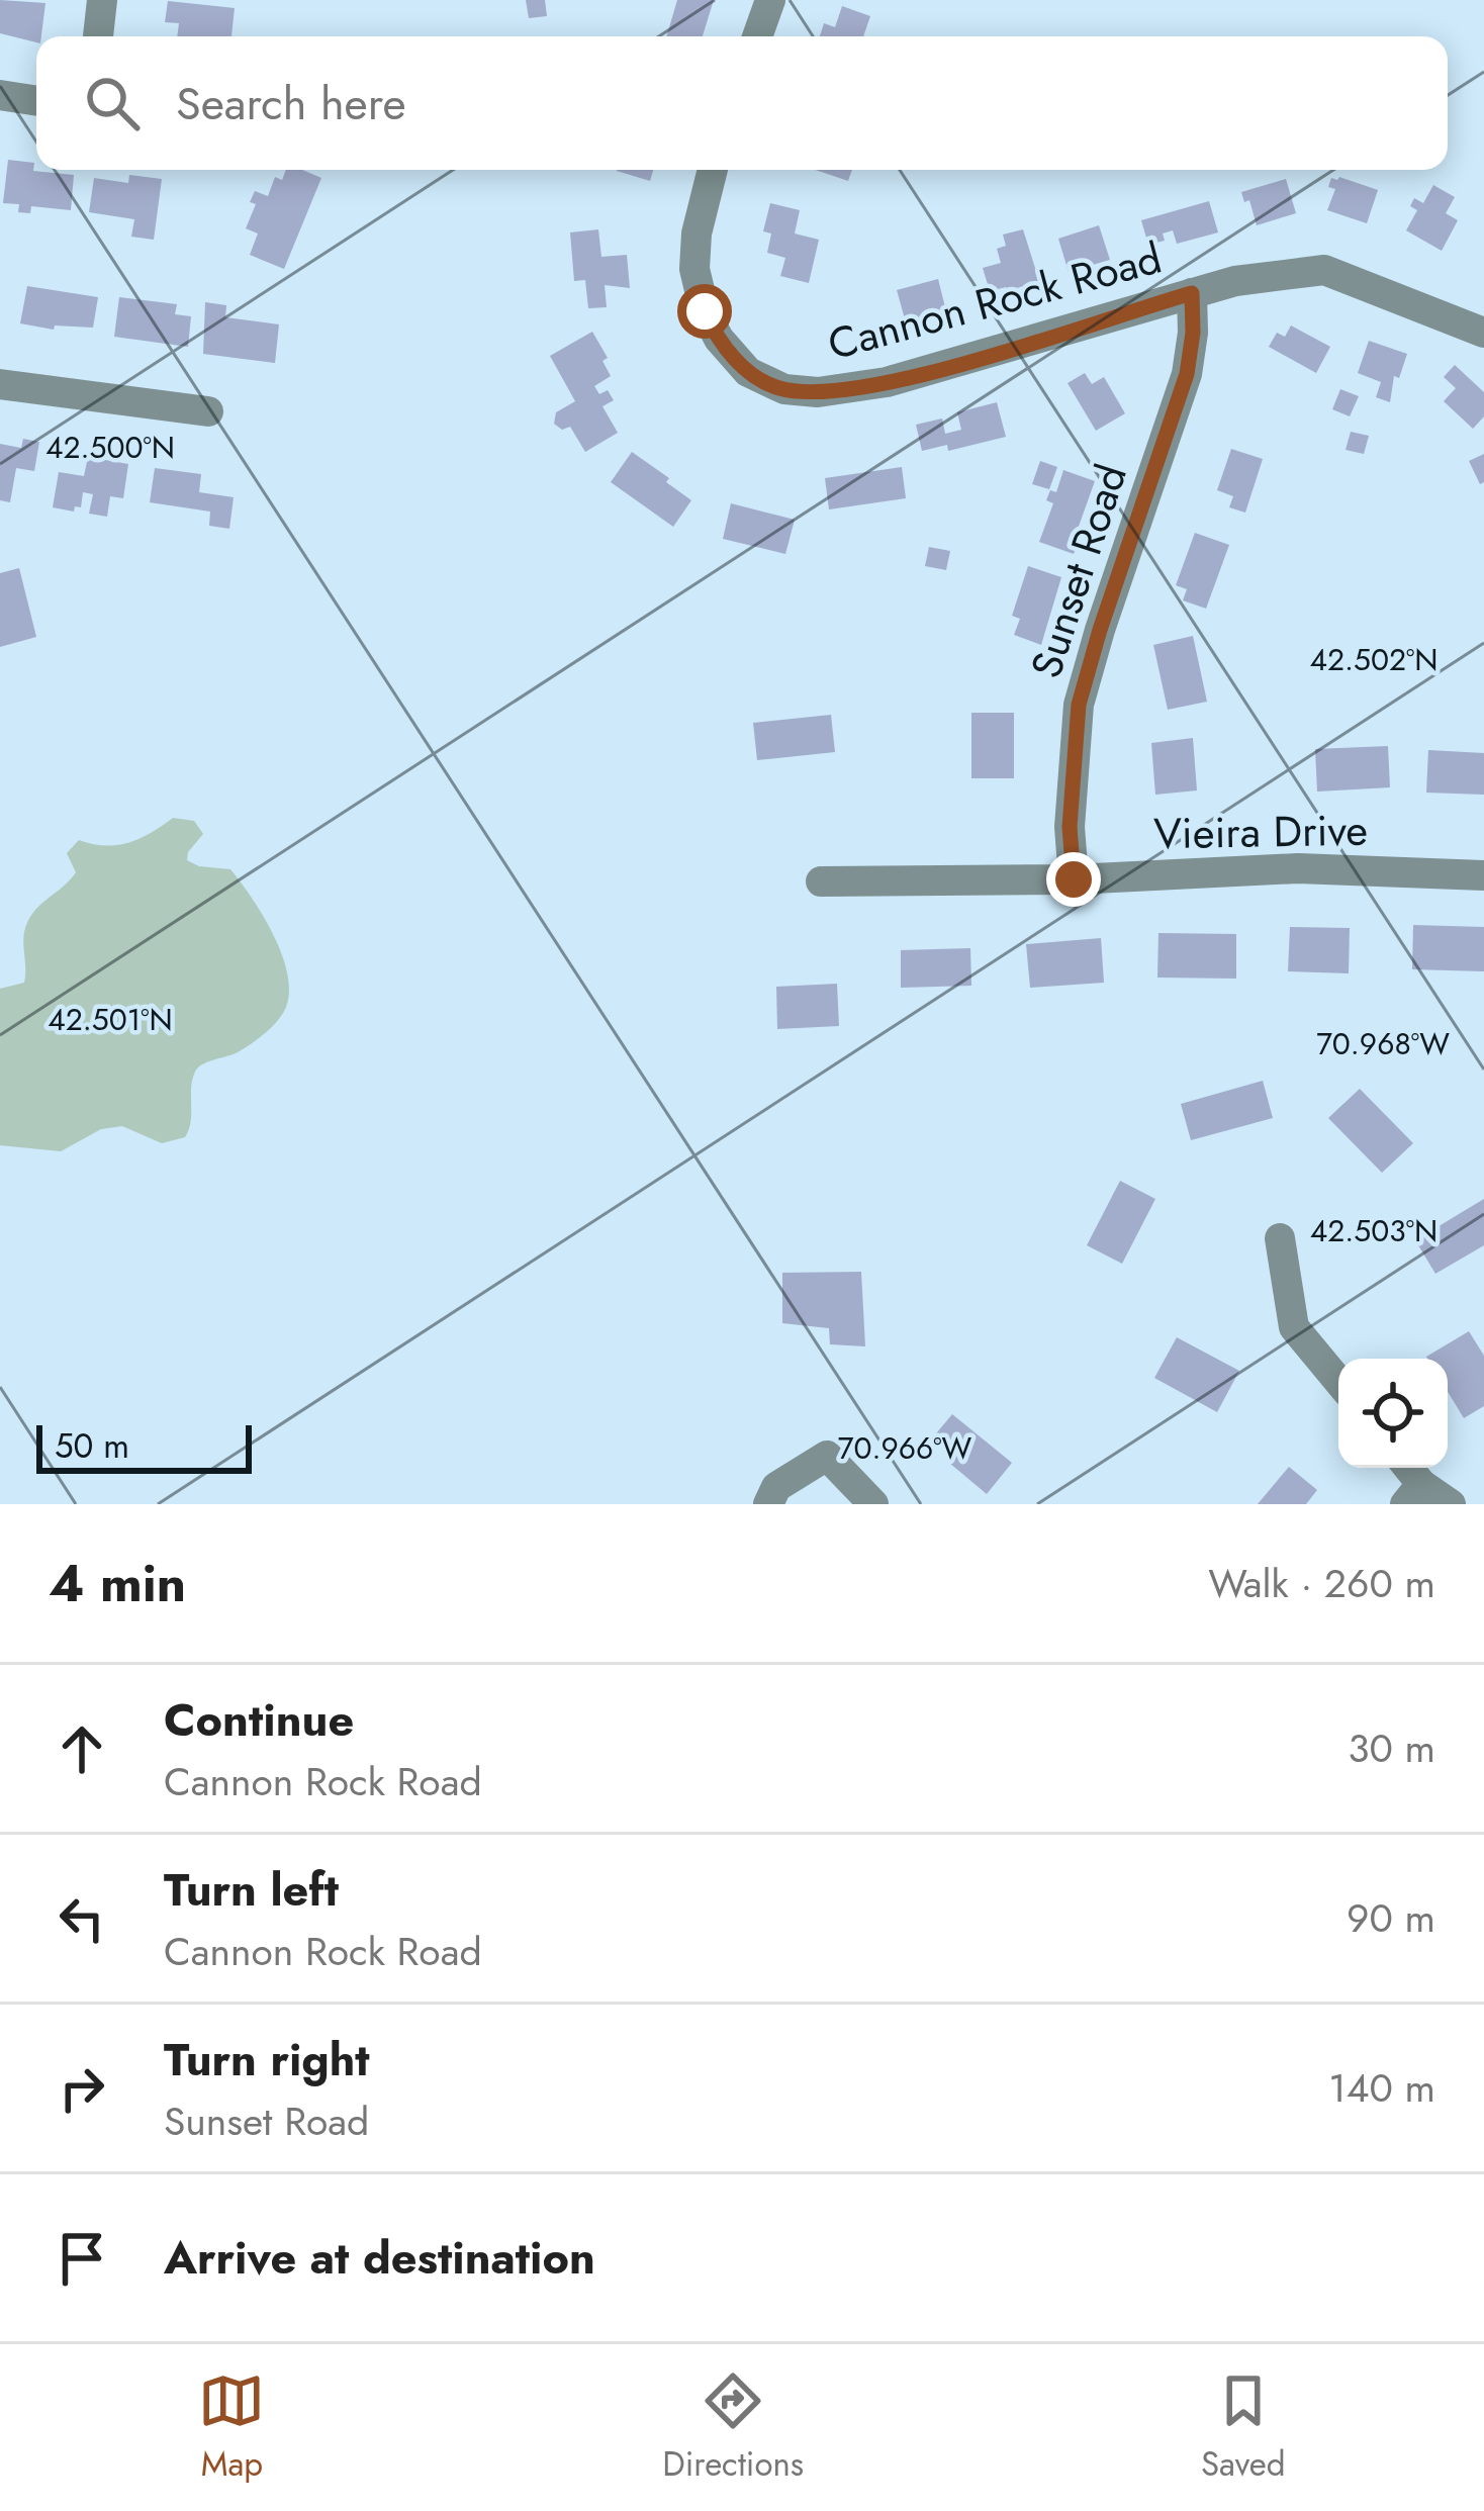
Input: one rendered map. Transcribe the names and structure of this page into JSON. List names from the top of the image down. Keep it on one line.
{"streets":{"street":["Cannon Rock Road","Sunset Road","Vieira Drive"]},"crossings":[["Cannon Rock Road","Sunset Road"],["Sunset Road","Vieira Drive"]],"scale_bar":"50 m","page":{"search":"Search here","scale":"50 m","heading":["4 min","Walk · 260 m"],"list":[["Continue","Cannon Rock Road","30 m"],["Turn left","Cannon Rock Road","90 m"],["Turn right","Sunset Road","140 m"],"Arrive at destination"],"nav":["Map","Directions","Saved"]},"coordinates":["42.500°N","42.502°N","42.501°N","70.968°W","42.503°N","70.966°W"]}
